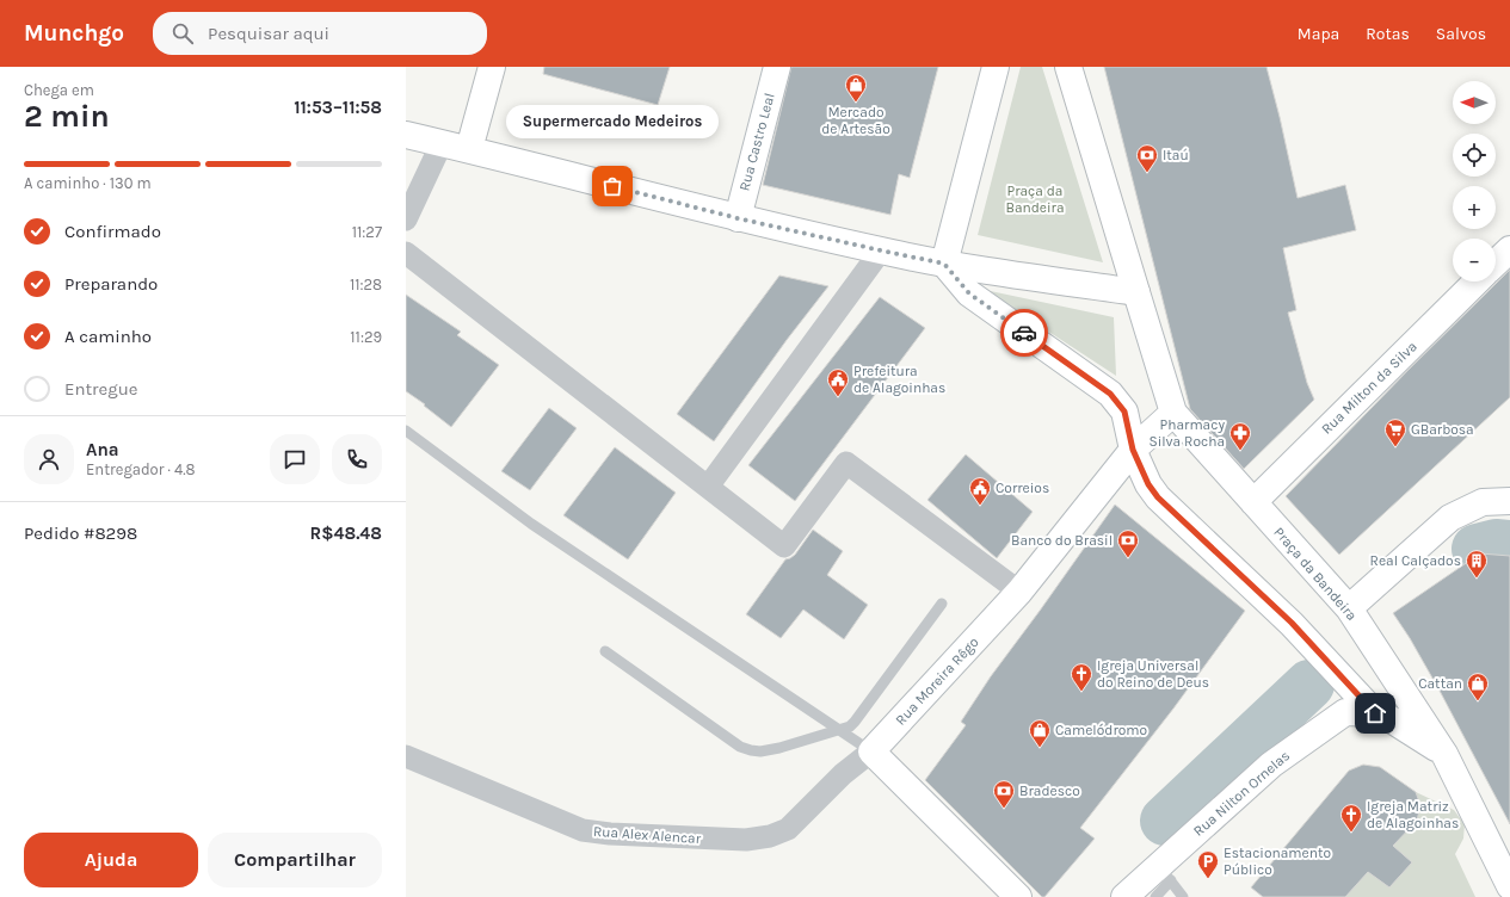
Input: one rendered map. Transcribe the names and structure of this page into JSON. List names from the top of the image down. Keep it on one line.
{"streets":{"main road":["Rua Castro Leal","Rua Milton da Silva","Praça da Bandeira","Rua Moreira Rêgo","Rua Nilton Ornelas"],"street":["Rua Alex Alencar"]},"crossings":[["Rua Milton da Silva","Praça da Bandeira"],["Praça da Bandeira","Rua Moreira Rêgo"],["Praça da Bandeira","Rua Nilton Ornelas"],["Rua Moreira Rêgo","Rua Alex Alencar"]],"parks":["Praça da Bandeira"],"places":{"shop":["Mercado de Artesão","Cattan","Camelódromo"],"bank":["Itaú","Banco do Brasil","Bradesco"],"other":["Supermercado Medeiros"],"public building":["Prefeitura de Alagoinhas","Correios"],"supermarket":["GBarbosa"],"pharmacy":["Pharmacy Silva Rocha"],"building":["Real Calçados"],"church":["Igreja Universal do Reino de Deus","Igreja Matriz de Alagoinhas"],"parking":["Estacionamento Público"]},"north":"left","page":{"header":"Munchgo","search":"Pesquisar aqui","nav":["Mapa","Rotas","Salvos"],"heading":["2 min","Chega em","11:53–11:58"],"panel":["Ana","Entregador · 4.8","Pedido #8298","R$48.48"],"map_buttons":["+","−"],"bubble":"Supermercado Medeiros","bar":"A caminho · 130 m","list":[["Confirmado","11:27"],["Preparando","11:28"],["A caminho","11:29"],"Entregue"],"buttons":["Ajuda","Compartilhar"]}}
